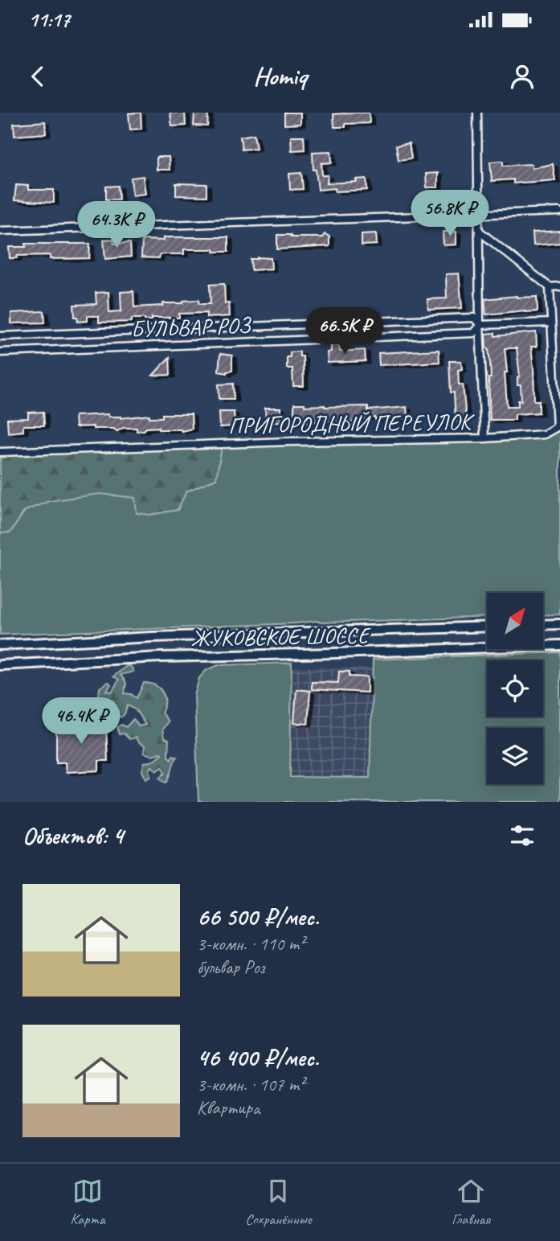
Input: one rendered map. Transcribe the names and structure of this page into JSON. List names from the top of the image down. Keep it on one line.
{"streets":{"main road":["ЖУКОВСКОЕ ШОССЕ"],"street":["БУЛЬВАР РОЗ","ПРИГОРОДНЫЙ ПЕРЕУЛОК"]},"north":"top right","page":{"status":"11:17","header":"Homiq","price":["56.8K ₽","64.3K ₽","66.5K ₽","46.4K ₽"],"heading":"Объектов: 4","list":[{"name":"66 500 ₽/мес.","note":"3-комн. · 110 m² · бульвар Роз"},{"name":"46 400 ₽/мес.","note":"3-комн. · 107 m² · Квартира"}],"tabs":["Карта","Сохранённые","Главная"]}}
